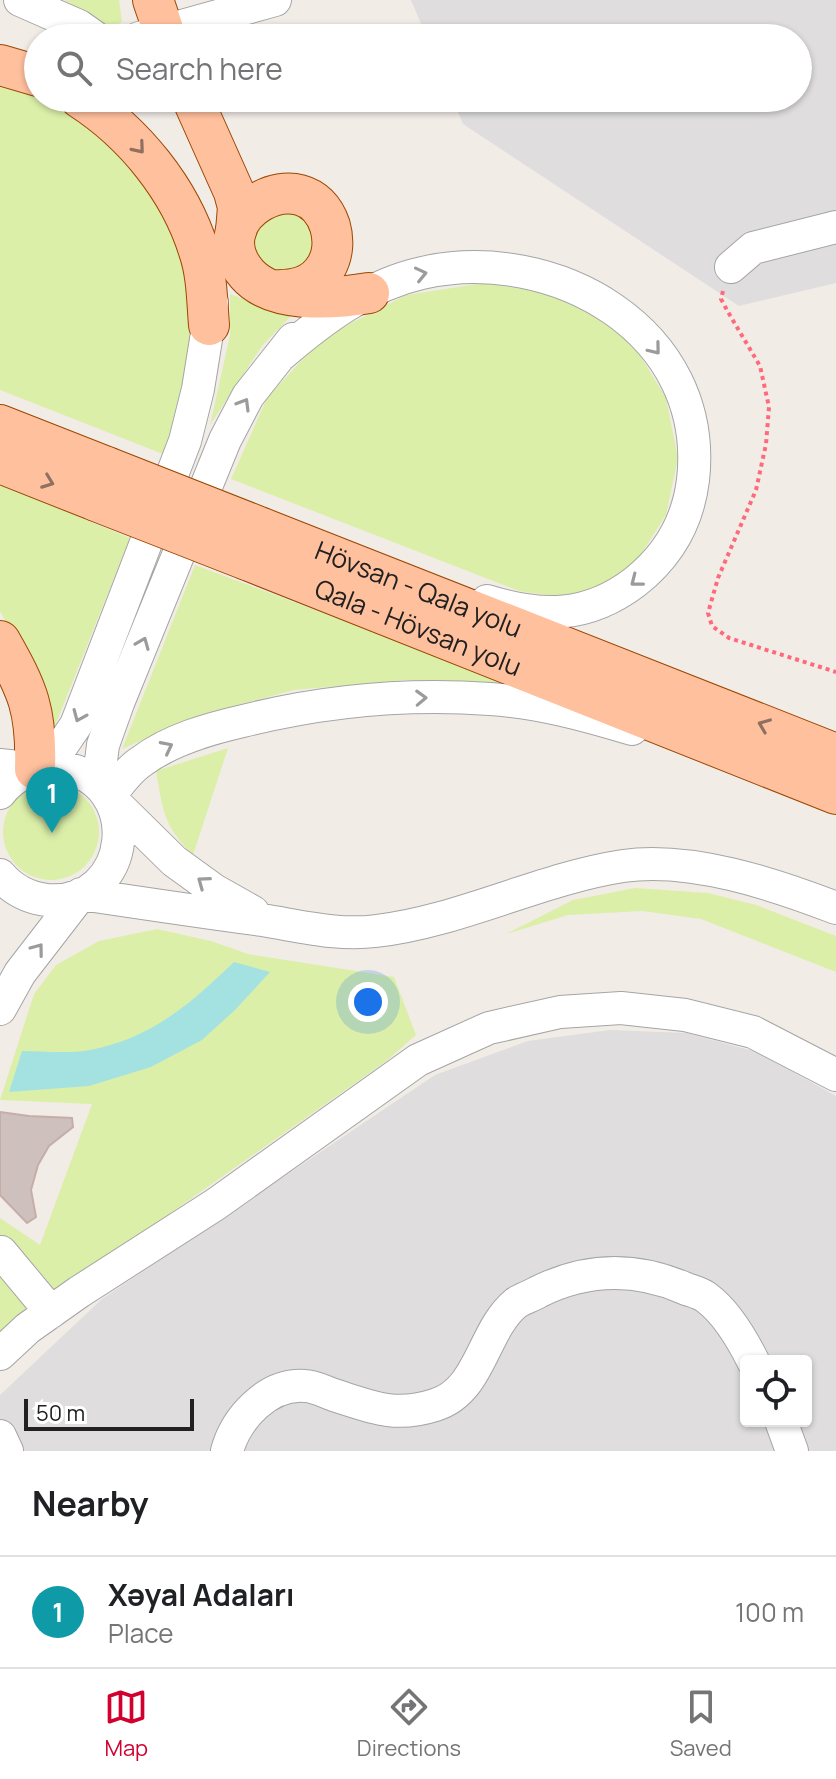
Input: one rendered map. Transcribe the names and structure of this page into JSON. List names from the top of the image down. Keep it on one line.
{"streets":{"main road":["Hövsan - Qala yolu","Qala - Hövsan yolu"]},"crossings":[["Hövsan - Qala yolu","Qala - Hövsan yolu"]],"one_way":["Hövsan - Qala yolu"],"scale_bar":"50 m","page":{"search":"Search here","pins":"1","scale":"50 m","heading":"Nearby","list":[{"mark":"1","name":"Xəyal Adaları","note":"Place","value":"100 m"}],"nav":["Map","Directions","Saved"]}}
